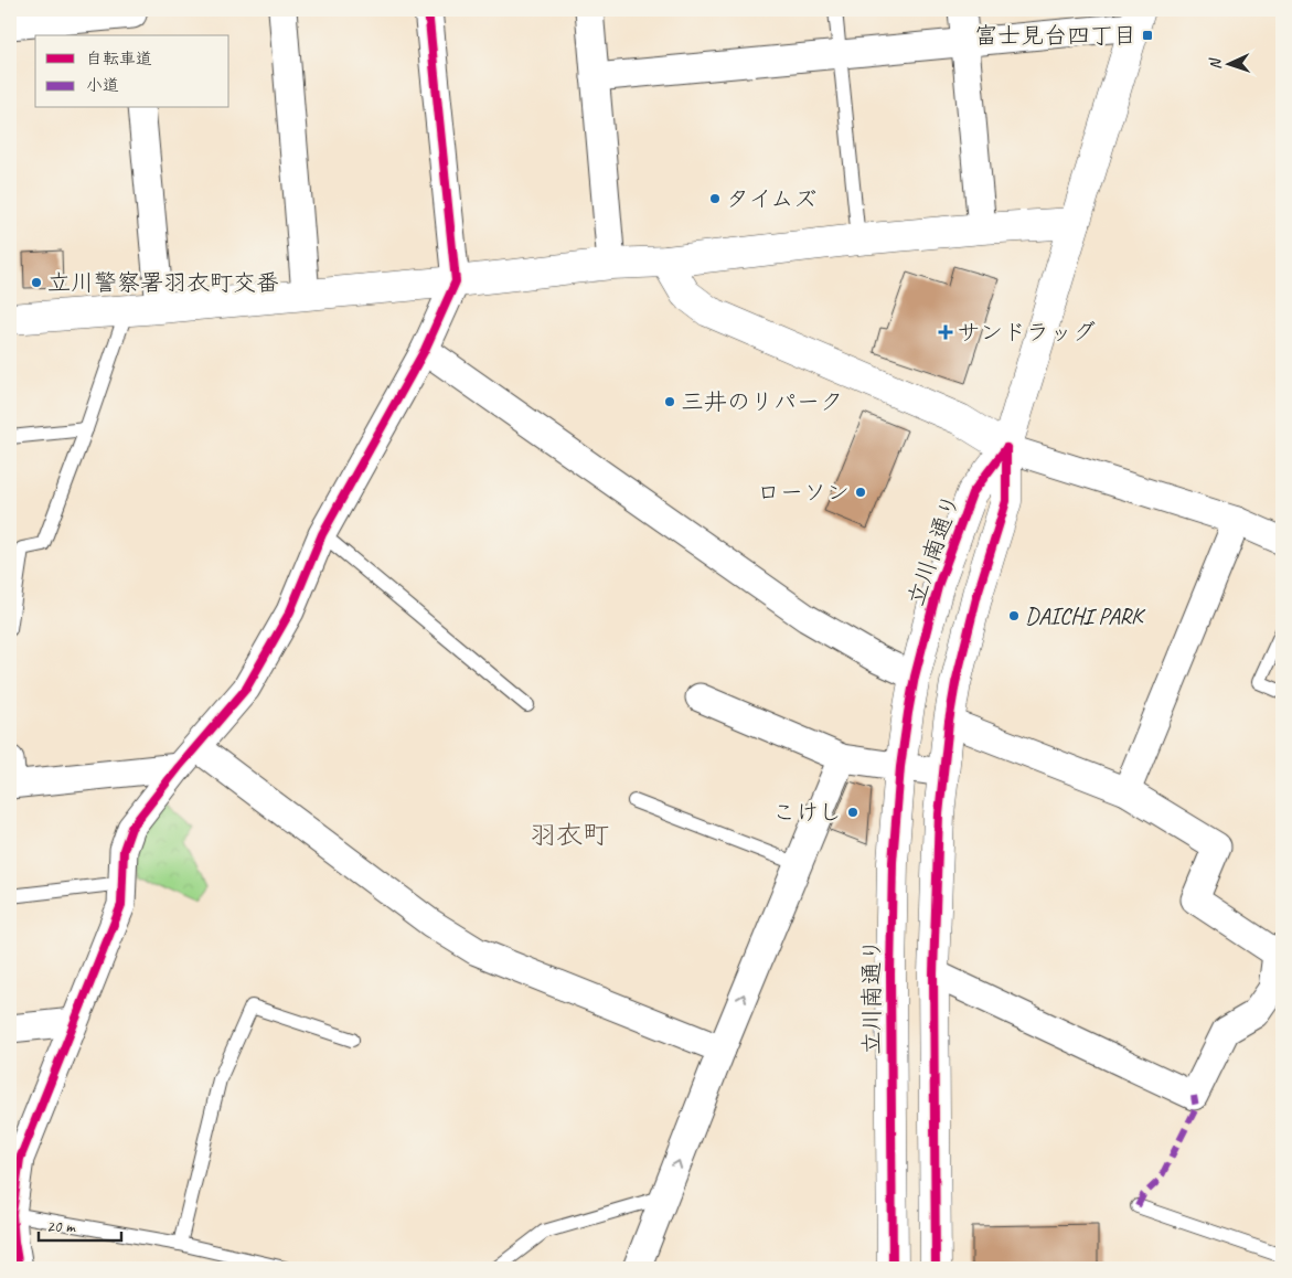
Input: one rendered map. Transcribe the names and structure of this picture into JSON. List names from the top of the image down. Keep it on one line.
{"streets":{"street":["立川南通り"]},"districts":["羽衣町"],"places":{"transit":["富士見台四丁目"],"other":["タイムズ","立川警察署羽衣町交番","三井のリパーク","ローソン","DAICHI PARK","こけし"],"health":["サンドラッグ"]},"legend":["自転車道","小道"],"scale_bar":"20 m","north":"left"}
